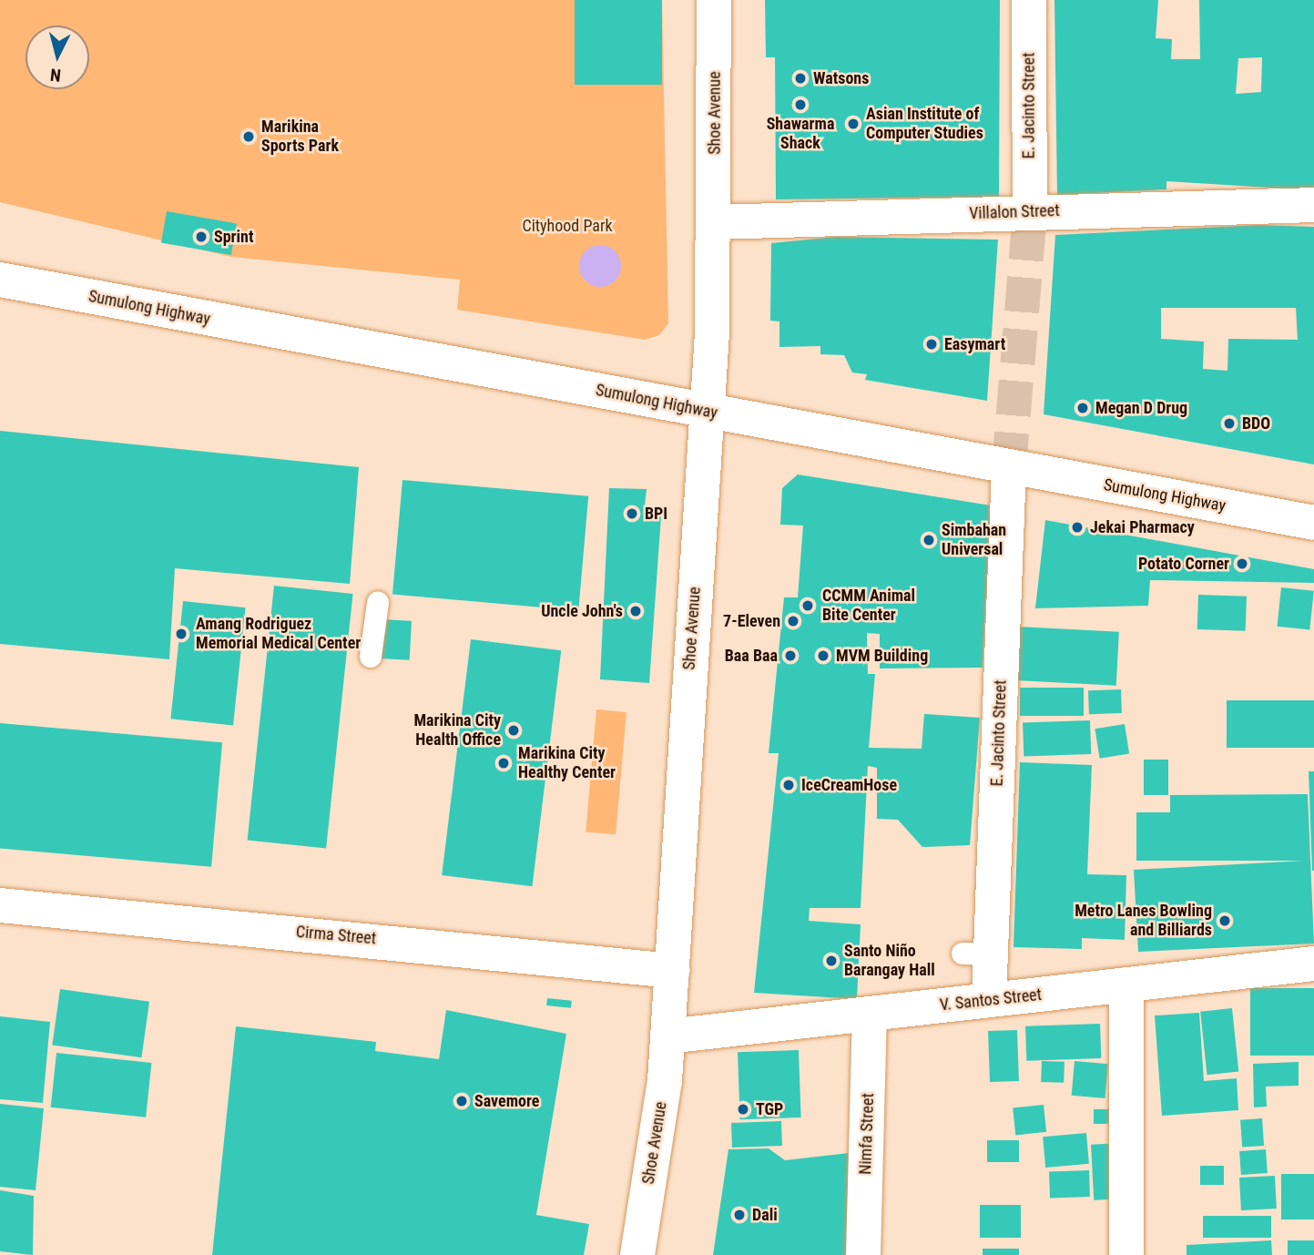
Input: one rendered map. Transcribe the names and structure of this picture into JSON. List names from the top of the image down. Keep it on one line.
{"streets":{"street":["E. Jacinto Street","Shoe Avenue","Villalon Street","Sumulong Highway","Cirma Street","V. Santos Street","Nimfa Street"]},"crossings":[["E. Jacinto Street","Villalon Street"],["E. Jacinto Street","Sumulong Highway"],["E. Jacinto Street","V. Santos Street"],["Shoe Avenue","Villalon Street"],["Shoe Avenue","Sumulong Highway"],["Shoe Avenue","Cirma Street"],["Shoe Avenue","V. Santos Street"],["V. Santos Street","Nimfa Street"]],"parks":["Cityhood Park"],"places":["Watsons","Shawarma Shack","Asian Institute of Computer Studies","Marikina Sports Park","Sprint","Easymart","Megan D Drug","BDO","BPI","Jekai Pharmacy","Simbahan Universal","Potato Corner","CCMM Animal Bite Center","Uncle John's","7-Eleven","Amang Rodriguez Memorial Medical Center","Baa Baa","MVM Building","Marikina City Health Office","Marikina City Healthy Center","IceCreamHose","Metro Lanes Bowling and Billiards","Santo Niño Barangay Hall","Savemore","TGP","Dali"],"north":"bottom"}
